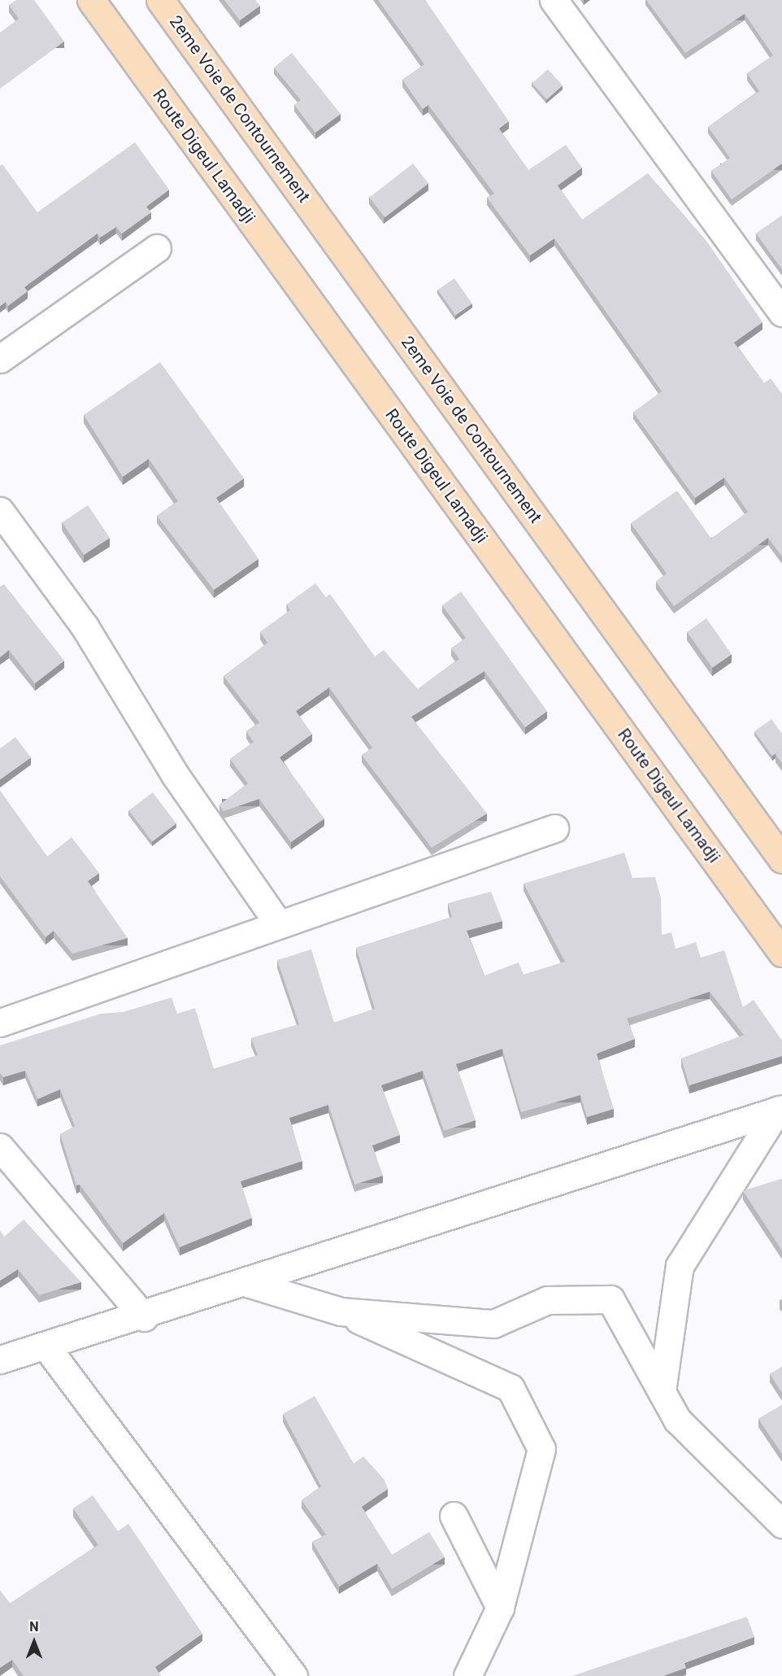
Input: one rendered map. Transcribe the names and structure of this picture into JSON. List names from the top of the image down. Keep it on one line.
{"streets":{"main road":["2eme Voie de Contournement","Route Digeul Lamadji"]},"north":"top"}
